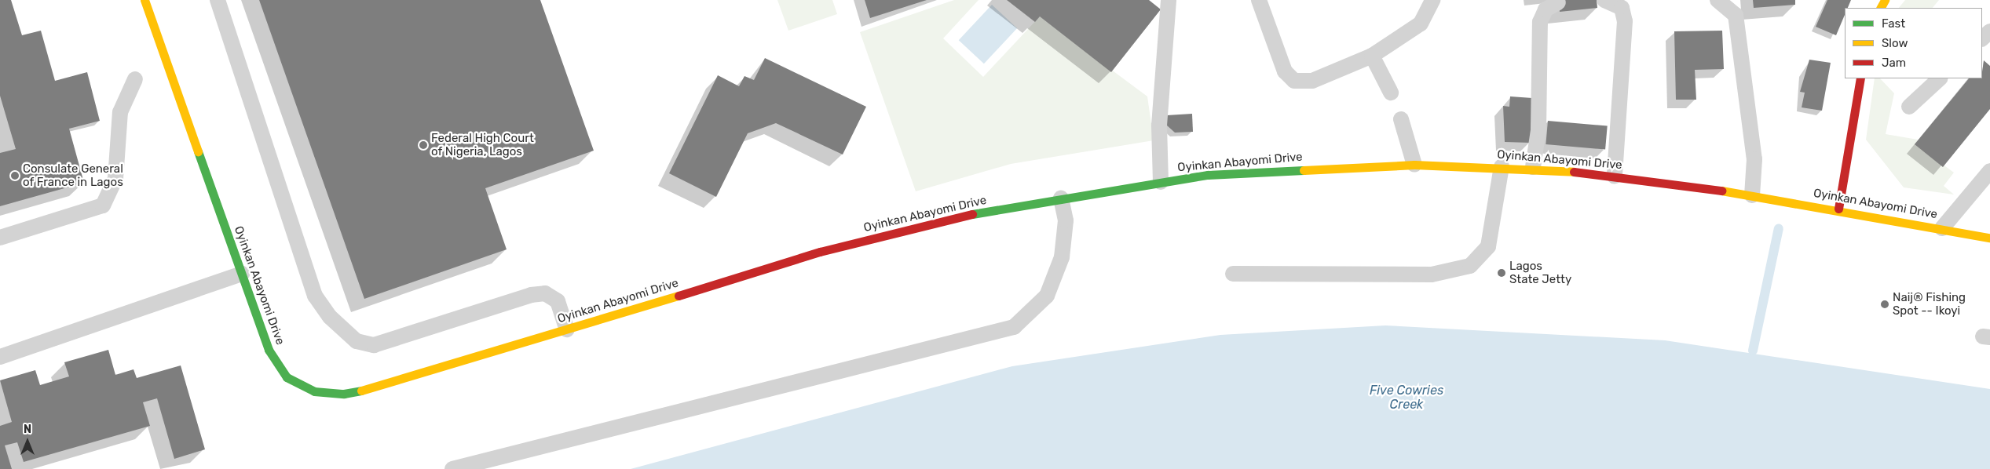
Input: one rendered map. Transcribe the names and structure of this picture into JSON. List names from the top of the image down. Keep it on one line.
{"streets":{"street":["Oyinkan Abayomi Drive"]},"water":["Five Cowries Creek"],"places":["Federal High Court of Nigeria, Lagos","Consulate General of France in Lagos","Lagos State Jetty","Naij® Fishing Spot -- Ikoyi"],"legend":["Fast","Slow","Jam"],"north":"top"}
